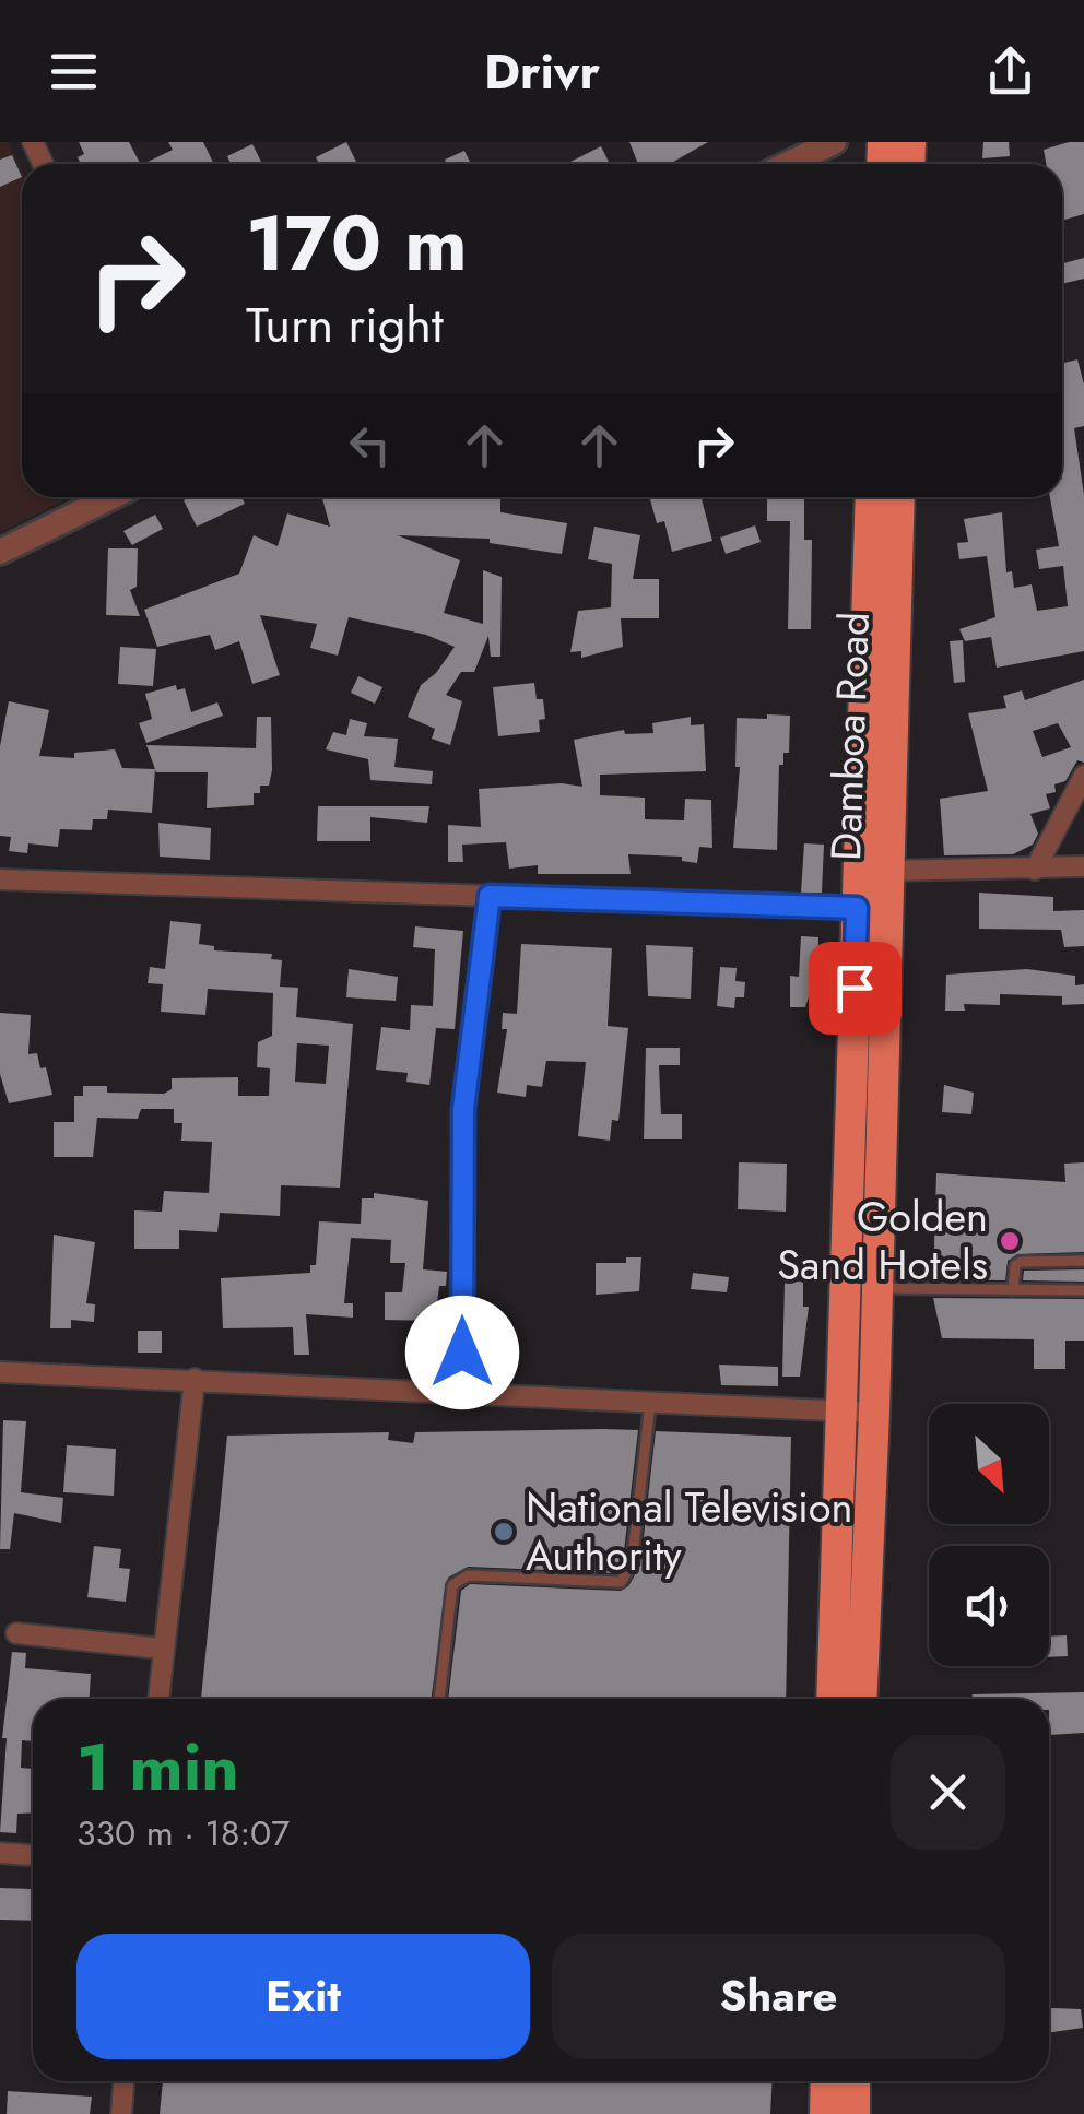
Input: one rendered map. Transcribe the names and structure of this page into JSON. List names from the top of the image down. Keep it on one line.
{"streets":{"main road":["Damboa Road"]},"places":["Golden Sand Hotels","National Television Authority"],"north":"bottom right","page":{"header":"Drivr","turn":["170 m","Turn right"],"heading":["1 min","330 m · 18:07"],"buttons":["Exit","Share"]}}
